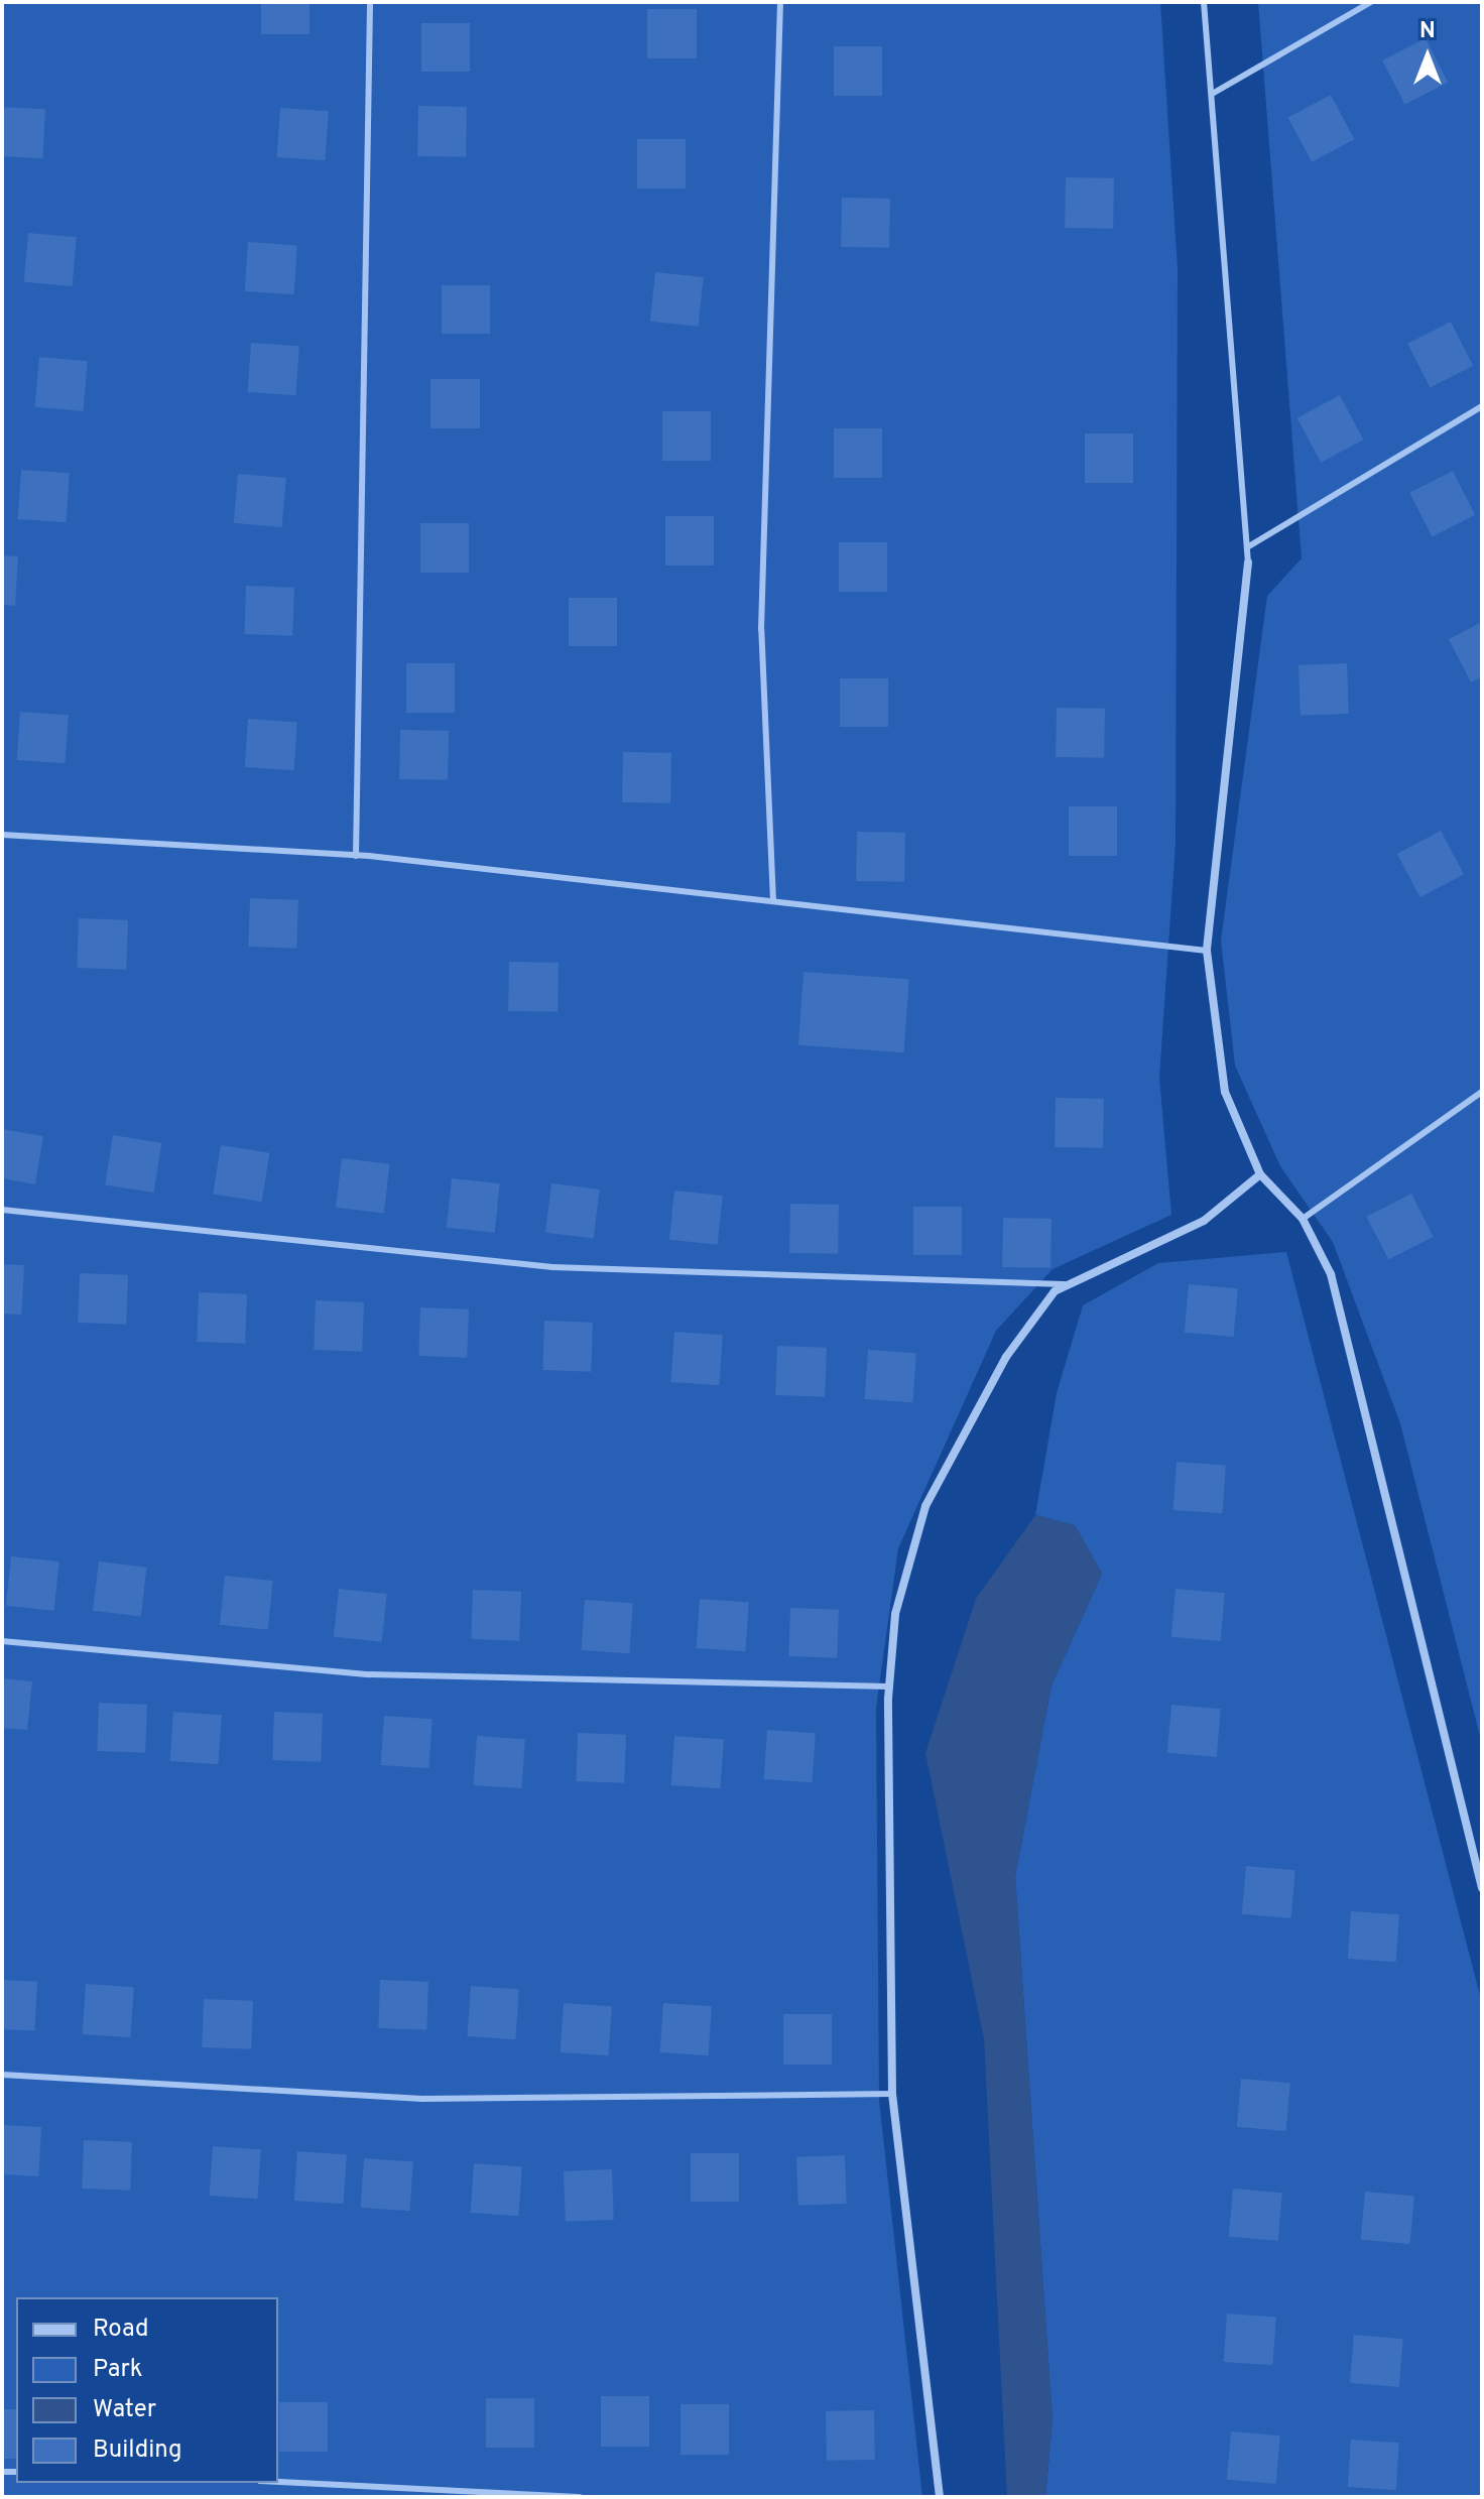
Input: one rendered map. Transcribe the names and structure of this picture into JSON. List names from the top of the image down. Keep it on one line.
{"legend":["Road","Park","Water","Building"],"north":"top"}
